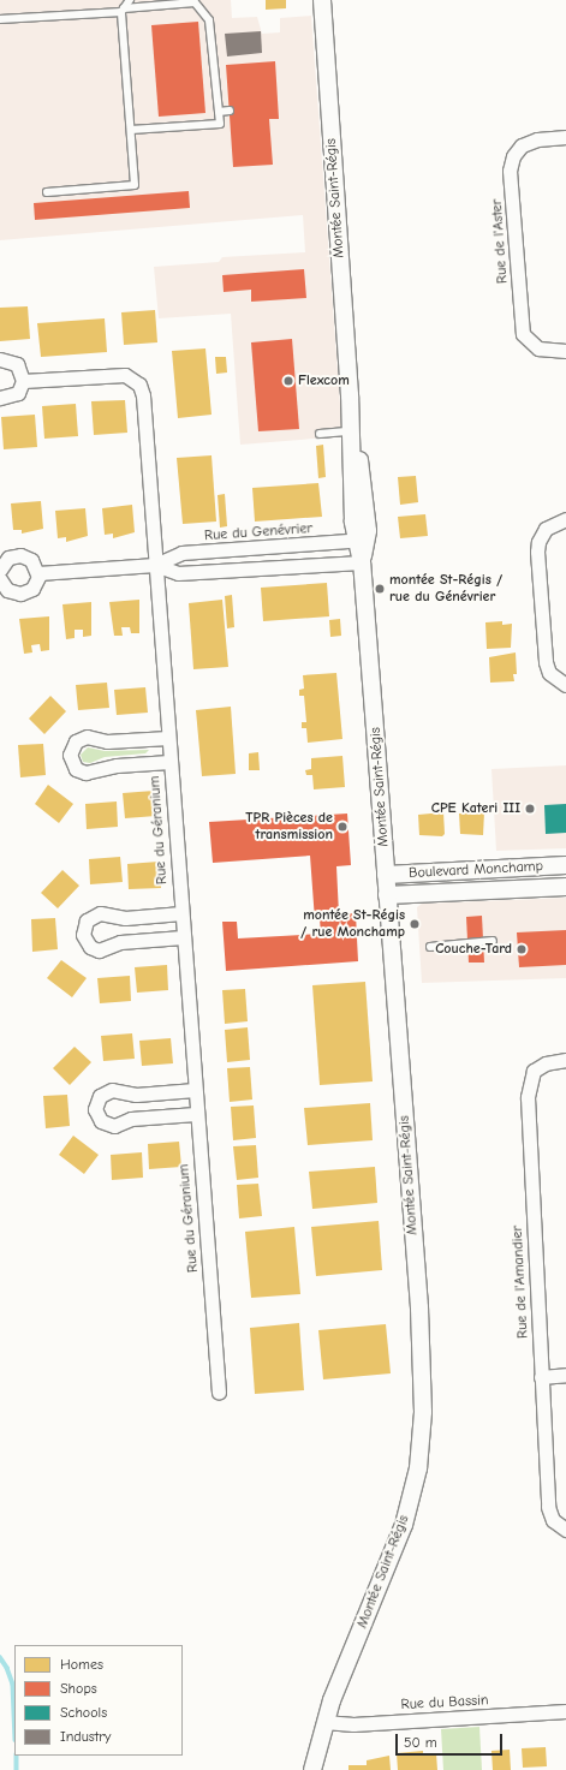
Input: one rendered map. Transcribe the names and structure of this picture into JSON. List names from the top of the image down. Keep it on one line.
{"streets":{"street":["Montée Saint-Régis","Rue de l'Aster","Rue du Genévrier","Rue du Géranium","Boulevard Monchamp","Rue de l'Amandier","Rue du Bassin"]},"crossings":[["Montée Saint-Régis","Rue du Genévrier"],["Montée Saint-Régis","Boulevard Monchamp"],["Montée Saint-Régis","Rue du Bassin"],["Rue du Genévrier","Rue du Géranium"]],"places":["Flexcom","montée St-Régis / rue du Génévrier","CPE Kateri III","TPR Pièces de transmission","montée St-Régis / rue Monchamp","Couche-Tard"],"legend":["Homes","Shops","Schools","Industry"],"scale_bar":"50 m"}
